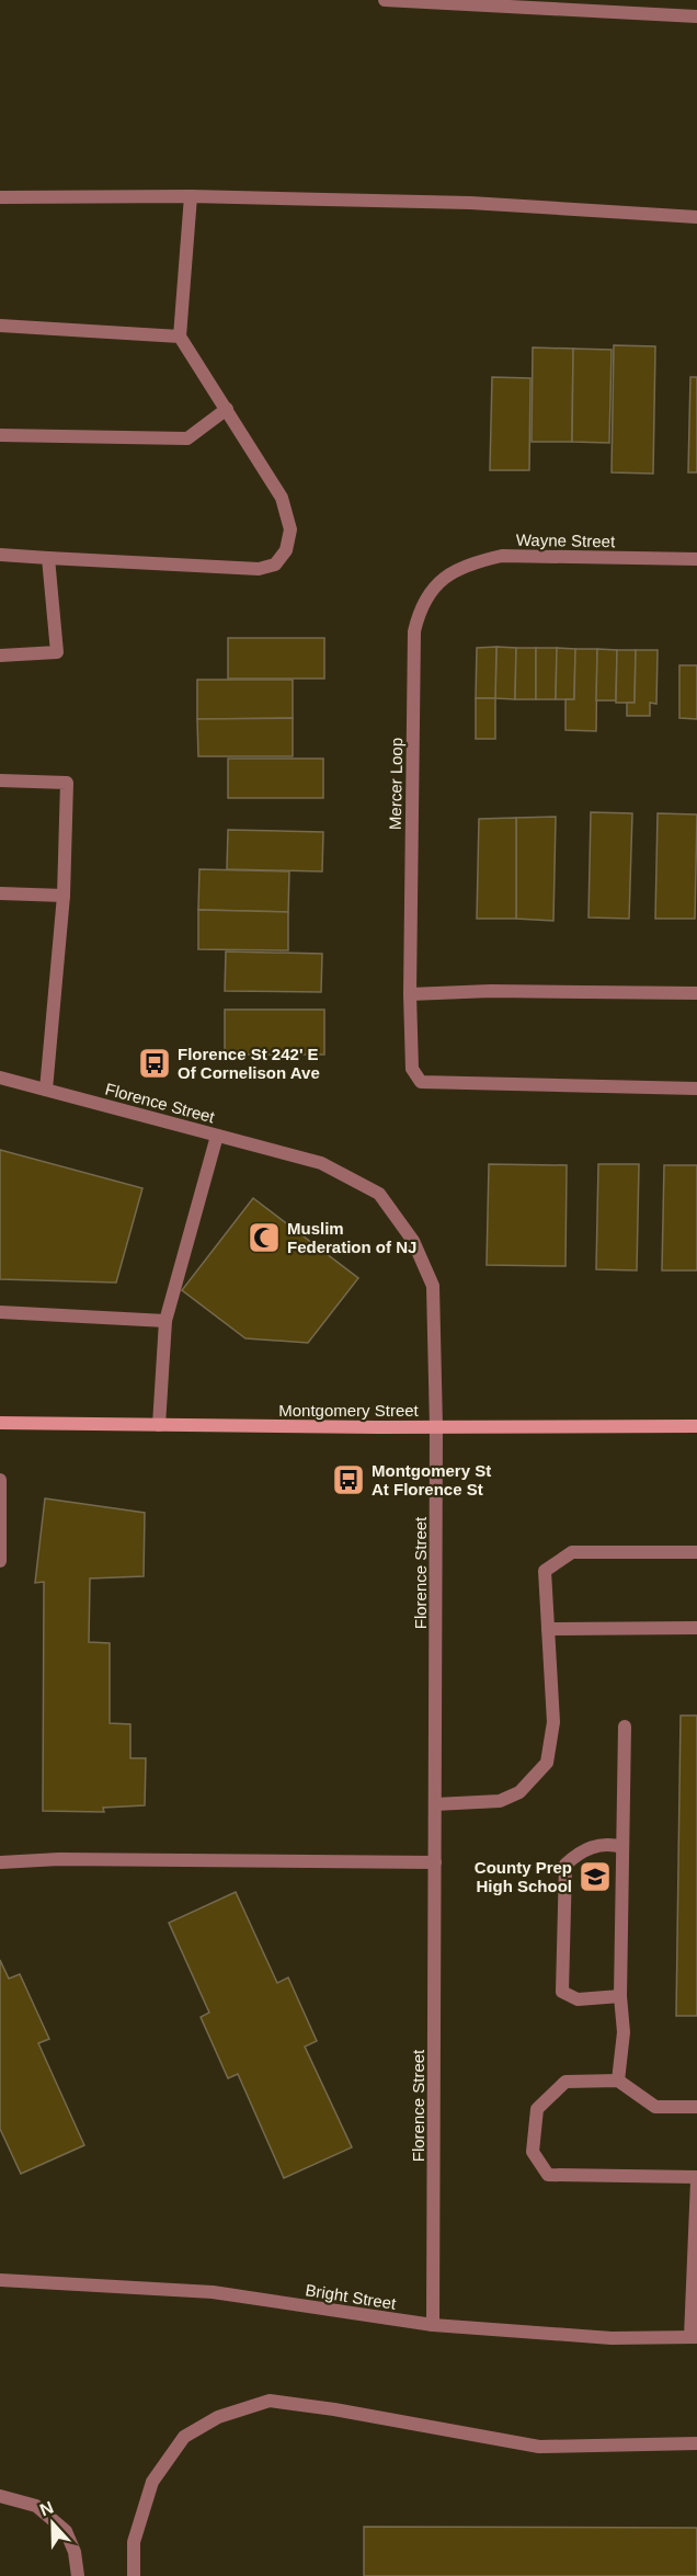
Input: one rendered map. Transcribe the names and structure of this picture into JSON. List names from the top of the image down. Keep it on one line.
{"streets":{"main road":["Montgomery Street"],"street":["Wayne Street","Mercer Loop","Florence Street","Bright Street"]},"crossings":[["Wayne Street","Mercer Loop"],["Florence Street","Montgomery Street"],["Florence Street","Bright Street"]],"places":{"bus stop":["Florence St 242' E Of Cornelison Ave","Montgomery St At Florence St"],"mosque":["Muslim Federation of NJ"],"school or university":["County Prep High School"]},"north":"top"}
